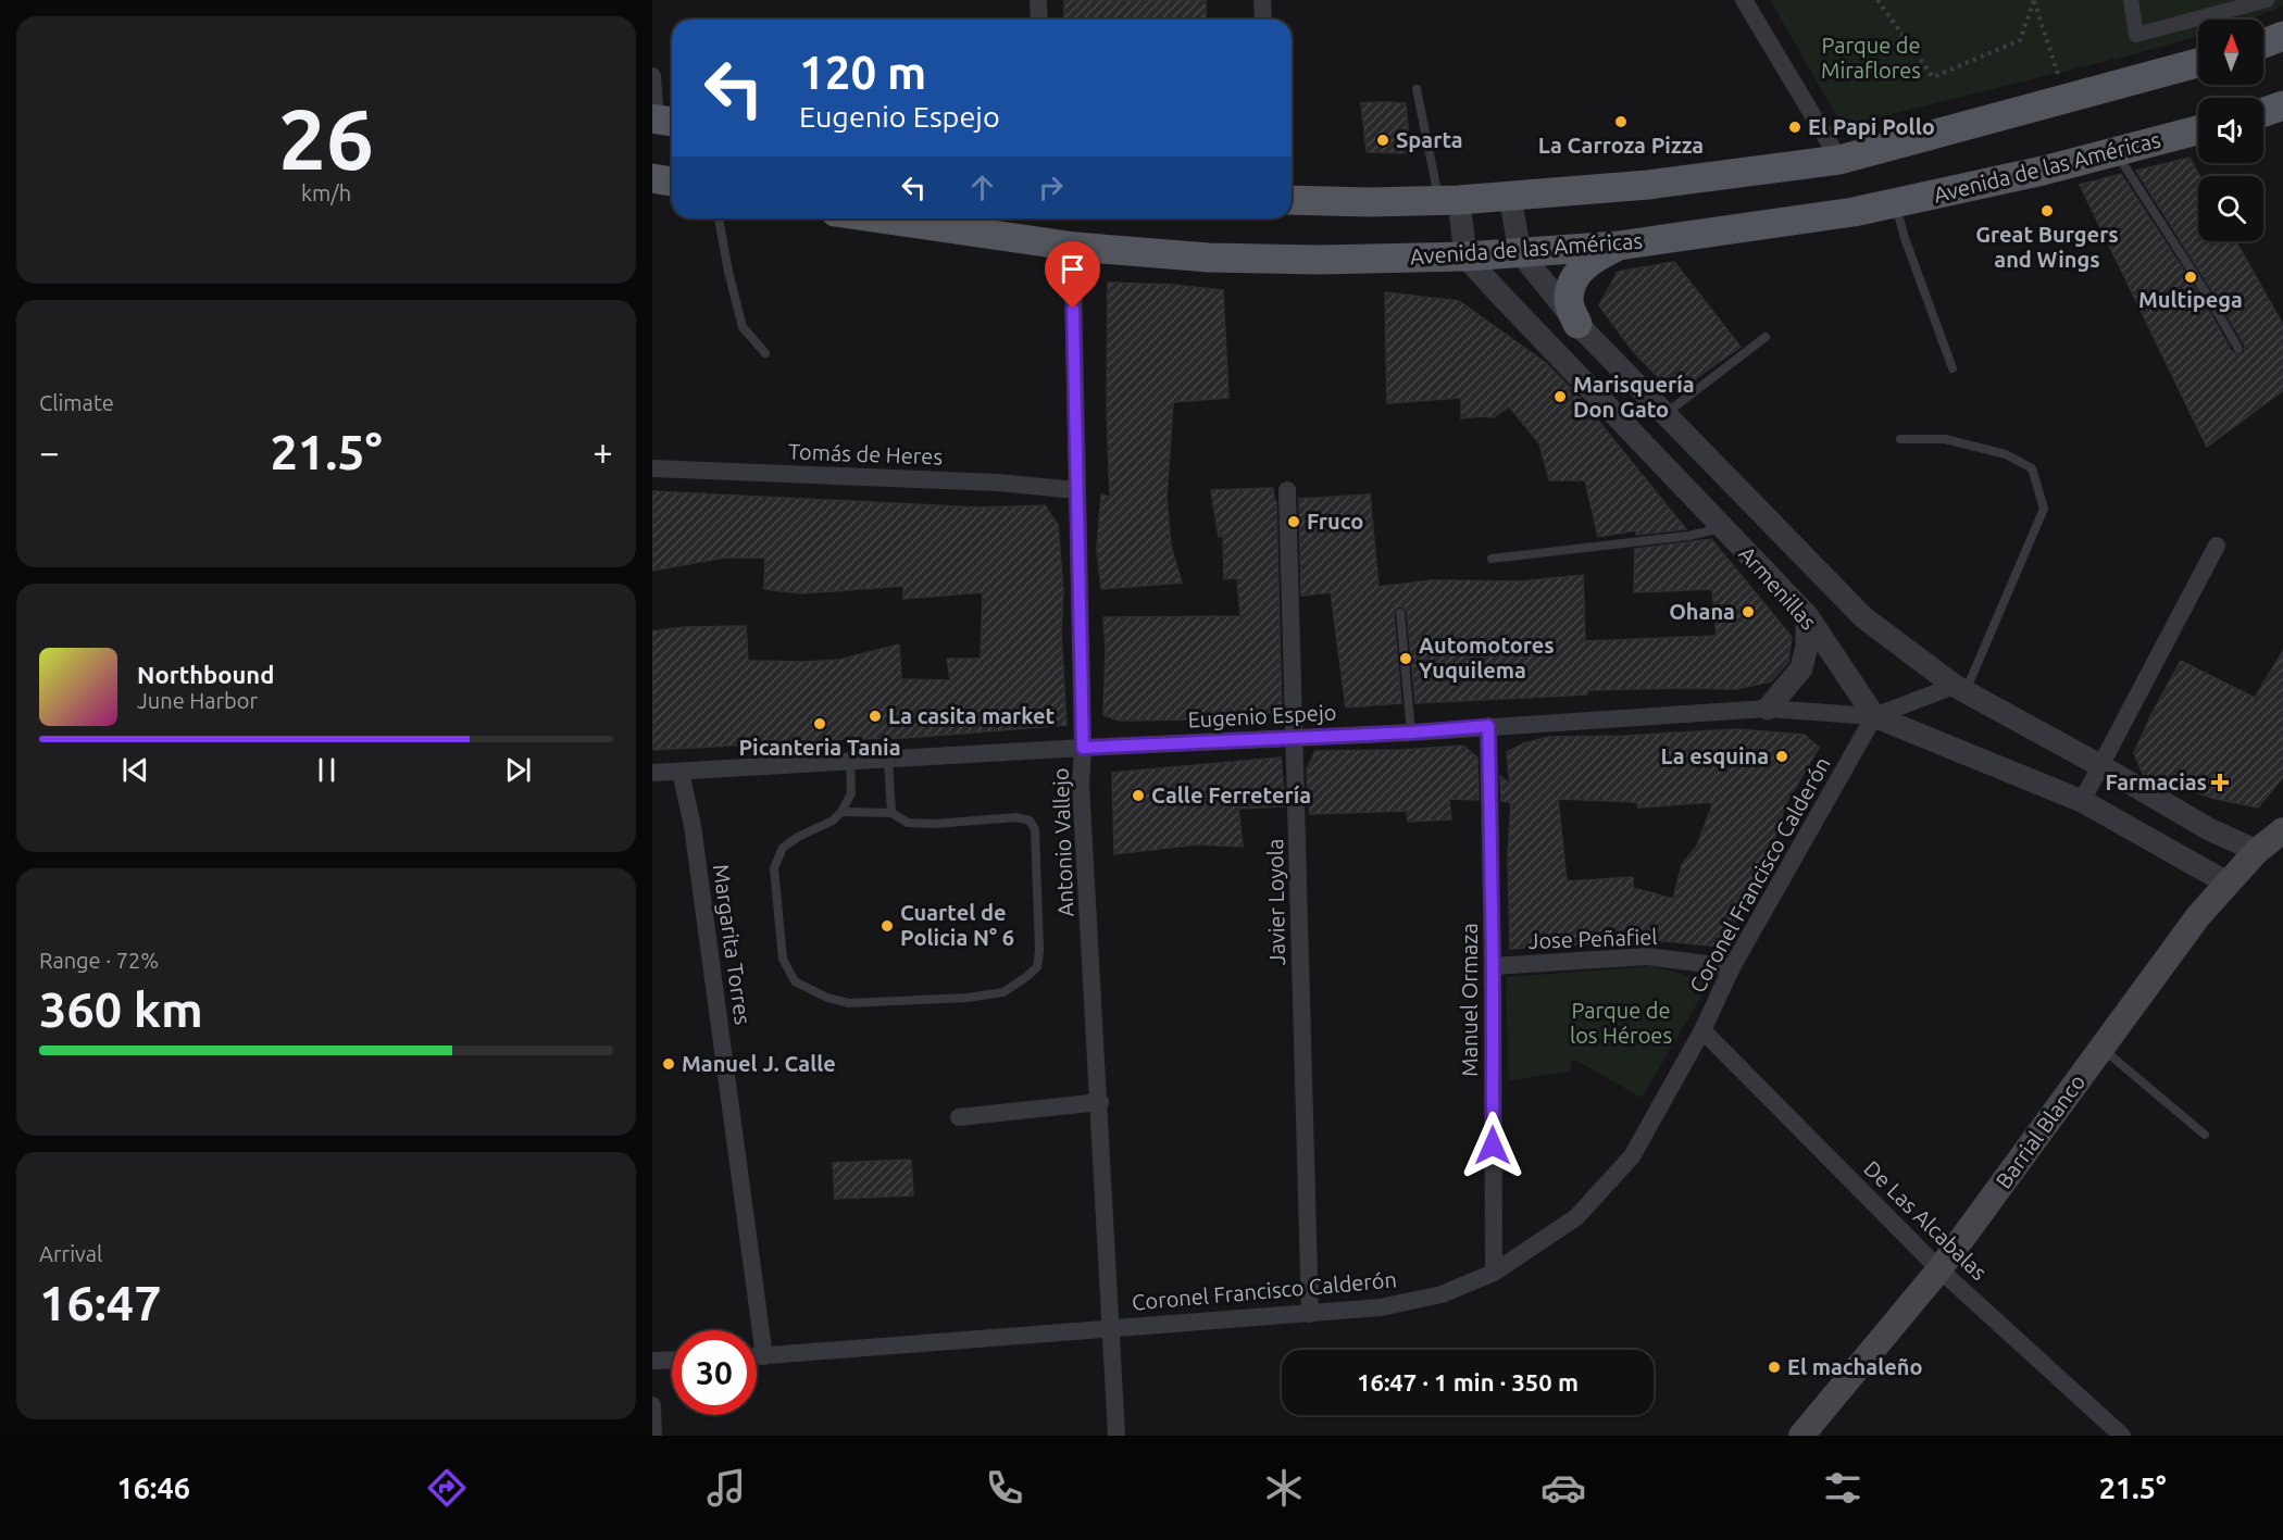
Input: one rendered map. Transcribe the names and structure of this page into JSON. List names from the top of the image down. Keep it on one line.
{"streets":{"main road":["Avenida de las Américas","Barrial Blanco"],"street":["Tomás de Heres","Armenillas","Eugenio Espejo","Antonio Vallejo","Coronel Francisco Calderón","Javier Loyola","Jose Peñafiel","Margarita Torres","Manuel Ormaza","De Las Alcabalas"]},"crossings":[["Avenida de las Américas","Armenillas"],["Avenida de las Américas","Antonio Vallejo"],["Tomás de Heres","Antonio Vallejo"],["Armenillas","Eugenio Espejo"],["Armenillas","Coronel Francisco Calderón"],["Armenillas","Barrial Blanco"],["Eugenio Espejo","Antonio Vallejo"],["Eugenio Espejo","Coronel Francisco Calderón"],["Eugenio Espejo","Javier Loyola"],["Eugenio Espejo","Margarita Torres"],["Eugenio Espejo","Manuel Ormaza"],["Antonio Vallejo","Coronel Francisco Calderón"],["Coronel Francisco Calderón","Javier Loyola"],["Coronel Francisco Calderón","Jose Peñafiel"],["Coronel Francisco Calderón","Margarita Torres"],["Coronel Francisco Calderón","Manuel Ormaza"],["Coronel Francisco Calderón","De Las Alcabalas"],["Jose Peñafiel","Manuel Ormaza"],["Barrial Blanco","De Las Alcabalas"]],"parks":["Parque de Miraflores","Parque de los Héroes"],"places":{"other":["La Carroza Pizza","El Papi Pollo","Sparta","Great Burgers and Wings","Multipega","Marisquería Don Gato","Fruco","Ohana","Automotores Yuquilema","La casita market","Picanteria Tania","La esquina","Calle Ferretería","Cuartel de Policia N° 6","Manuel J. Calle","El machaleño"],"health":["Farmacias"]},"north":"top","page":{"tile":[["26","km/h"],"Climate",["Range · 72%","360 km"],["Arrival","16:47"]],"turn":["120 m","Eugenio Espejo"],"heat":["−","21.5°","+"],"song":["Northbound","June Harbor"],"limit":"30","trip":"16:47 · 1 min · 350 m","tabs":["16:46","21.5°"]}}
